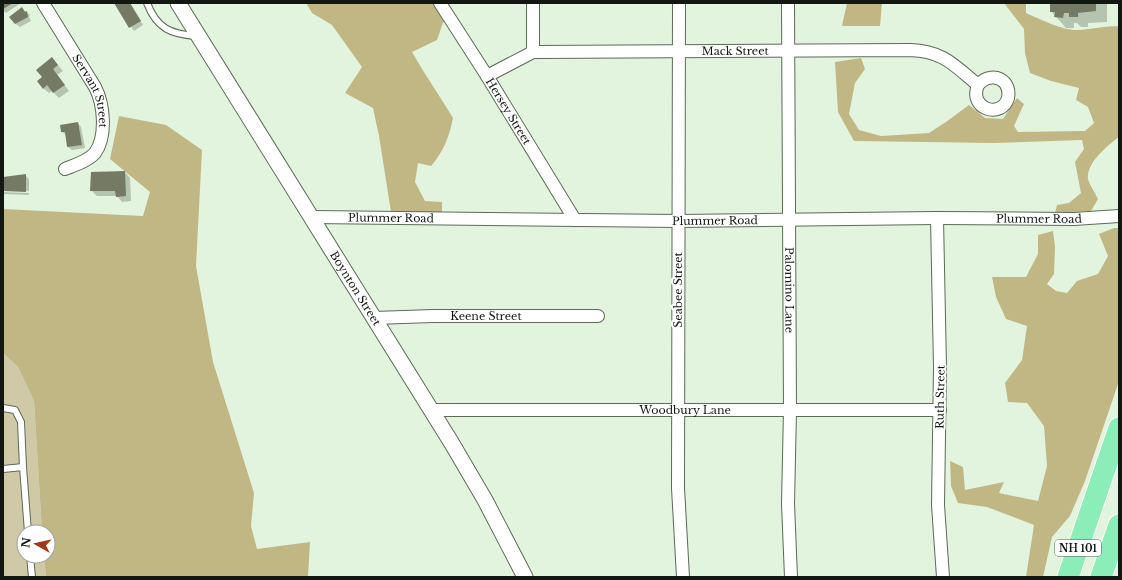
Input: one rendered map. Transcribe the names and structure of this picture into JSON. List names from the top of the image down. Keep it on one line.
{"streets":{"highway":["NH 101"],"street":["Mack Street","Servant Street","Hersey Street","Plummer Road","Boynton Street","Seabee Street","Palomino Lane","Keene Street","Ruth Street","Woodbury Lane"]},"crossings":[["Mack Street","Hersey Street"],["Mack Street","Seabee Street"],["Mack Street","Palomino Lane"],["Hersey Street","Plummer Road"],["Plummer Road","Boynton Street"],["Plummer Road","Seabee Street"],["Plummer Road","Palomino Lane"],["Plummer Road","Ruth Street"],["Boynton Street","Keene Street"],["Boynton Street","Woodbury Lane"],["Seabee Street","Woodbury Lane"],["Palomino Lane","Woodbury Lane"],["Ruth Street","Woodbury Lane"]],"north":"left"}
